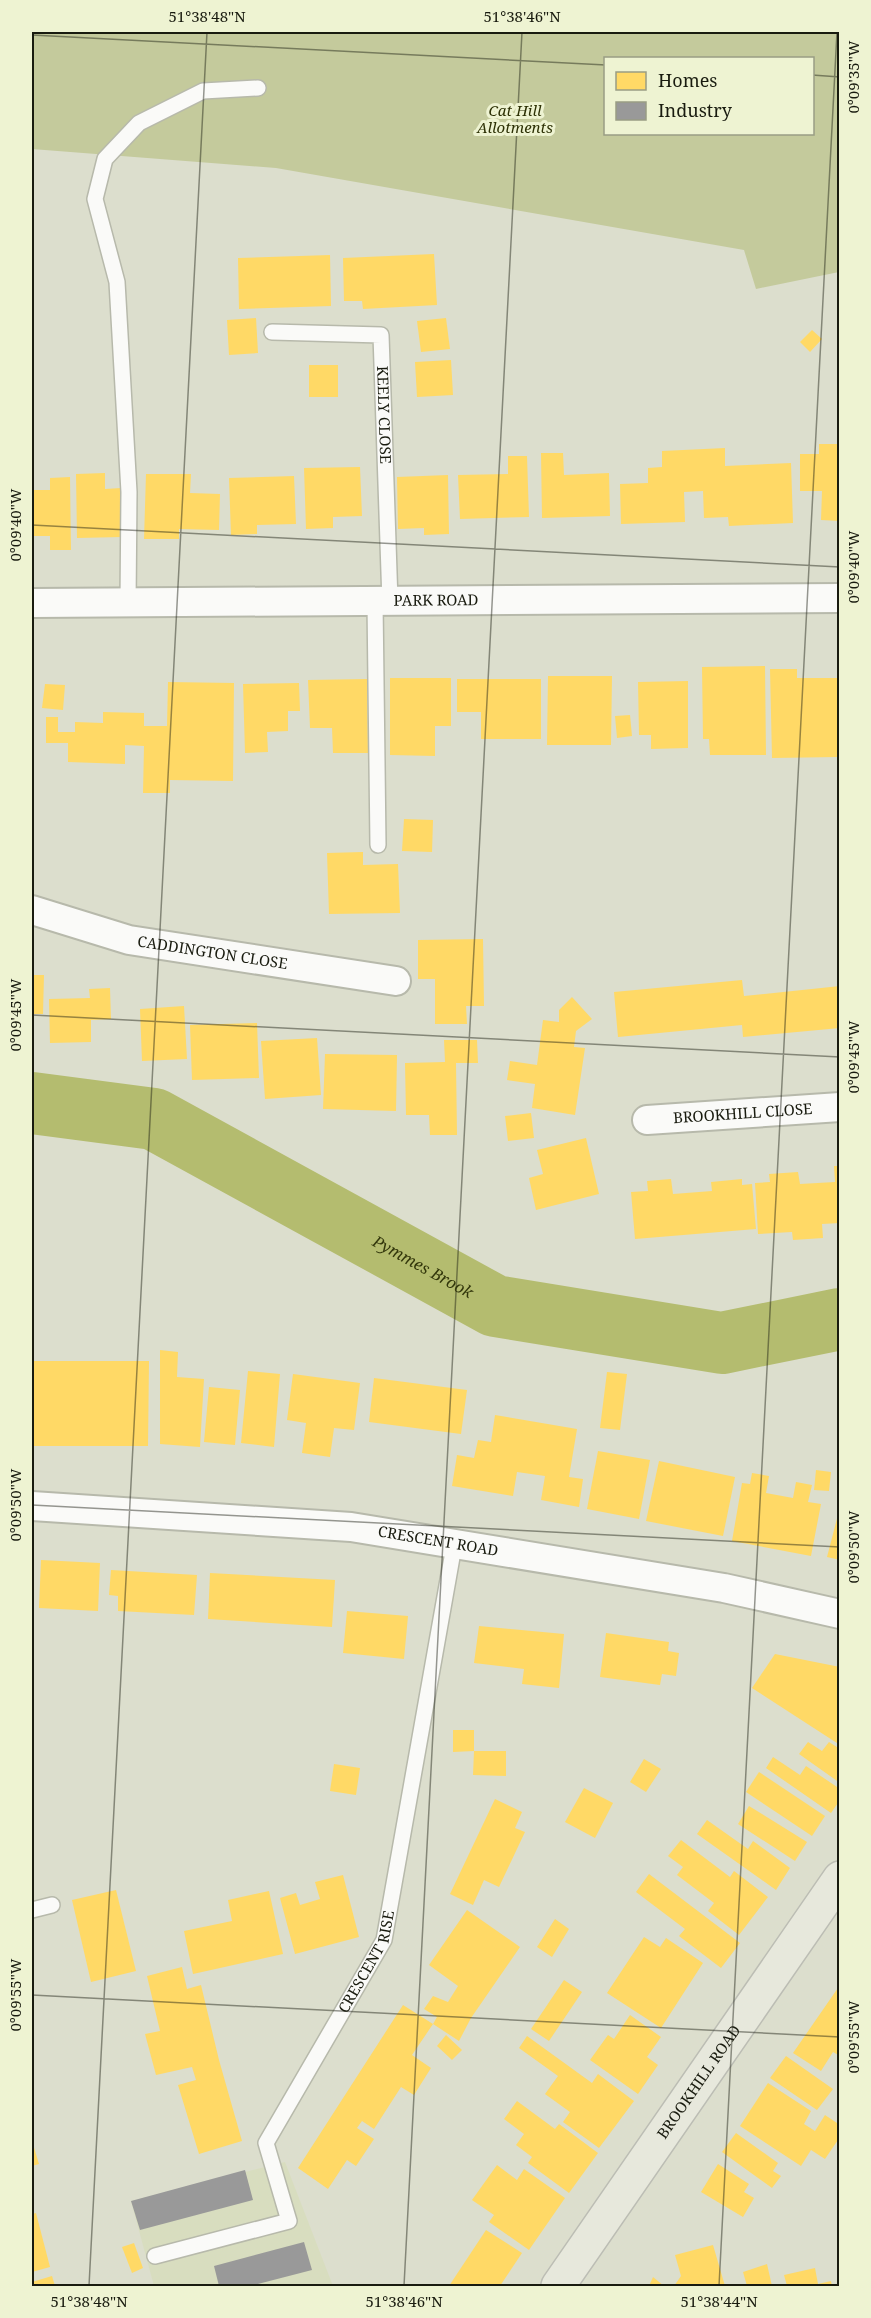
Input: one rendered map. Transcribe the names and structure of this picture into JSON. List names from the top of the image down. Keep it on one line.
{"streets":{"main road":["BROOKHILL ROAD"],"street":["PARK ROAD","CADDINGTON CLOSE","BROOKHILL CLOSE","CRESCENT ROAD"],"lane":["KEELY CLOSE","CRESCENT RISE"]},"crossings":[["KEELY CLOSE","PARK ROAD"],["CRESCENT ROAD","CRESCENT RISE"]],"water":["Pymmes Brook"],"parks":["Cat Hill Allotments"],"legend":["Homes","Industry"],"coordinates":["51°38'48\"N","51°38'46\"N","0°09'35\"W","0°09'40\"W","0°09'45\"W","0°09'50\"W","0°09'55\"W","51°38'44\"N"]}
